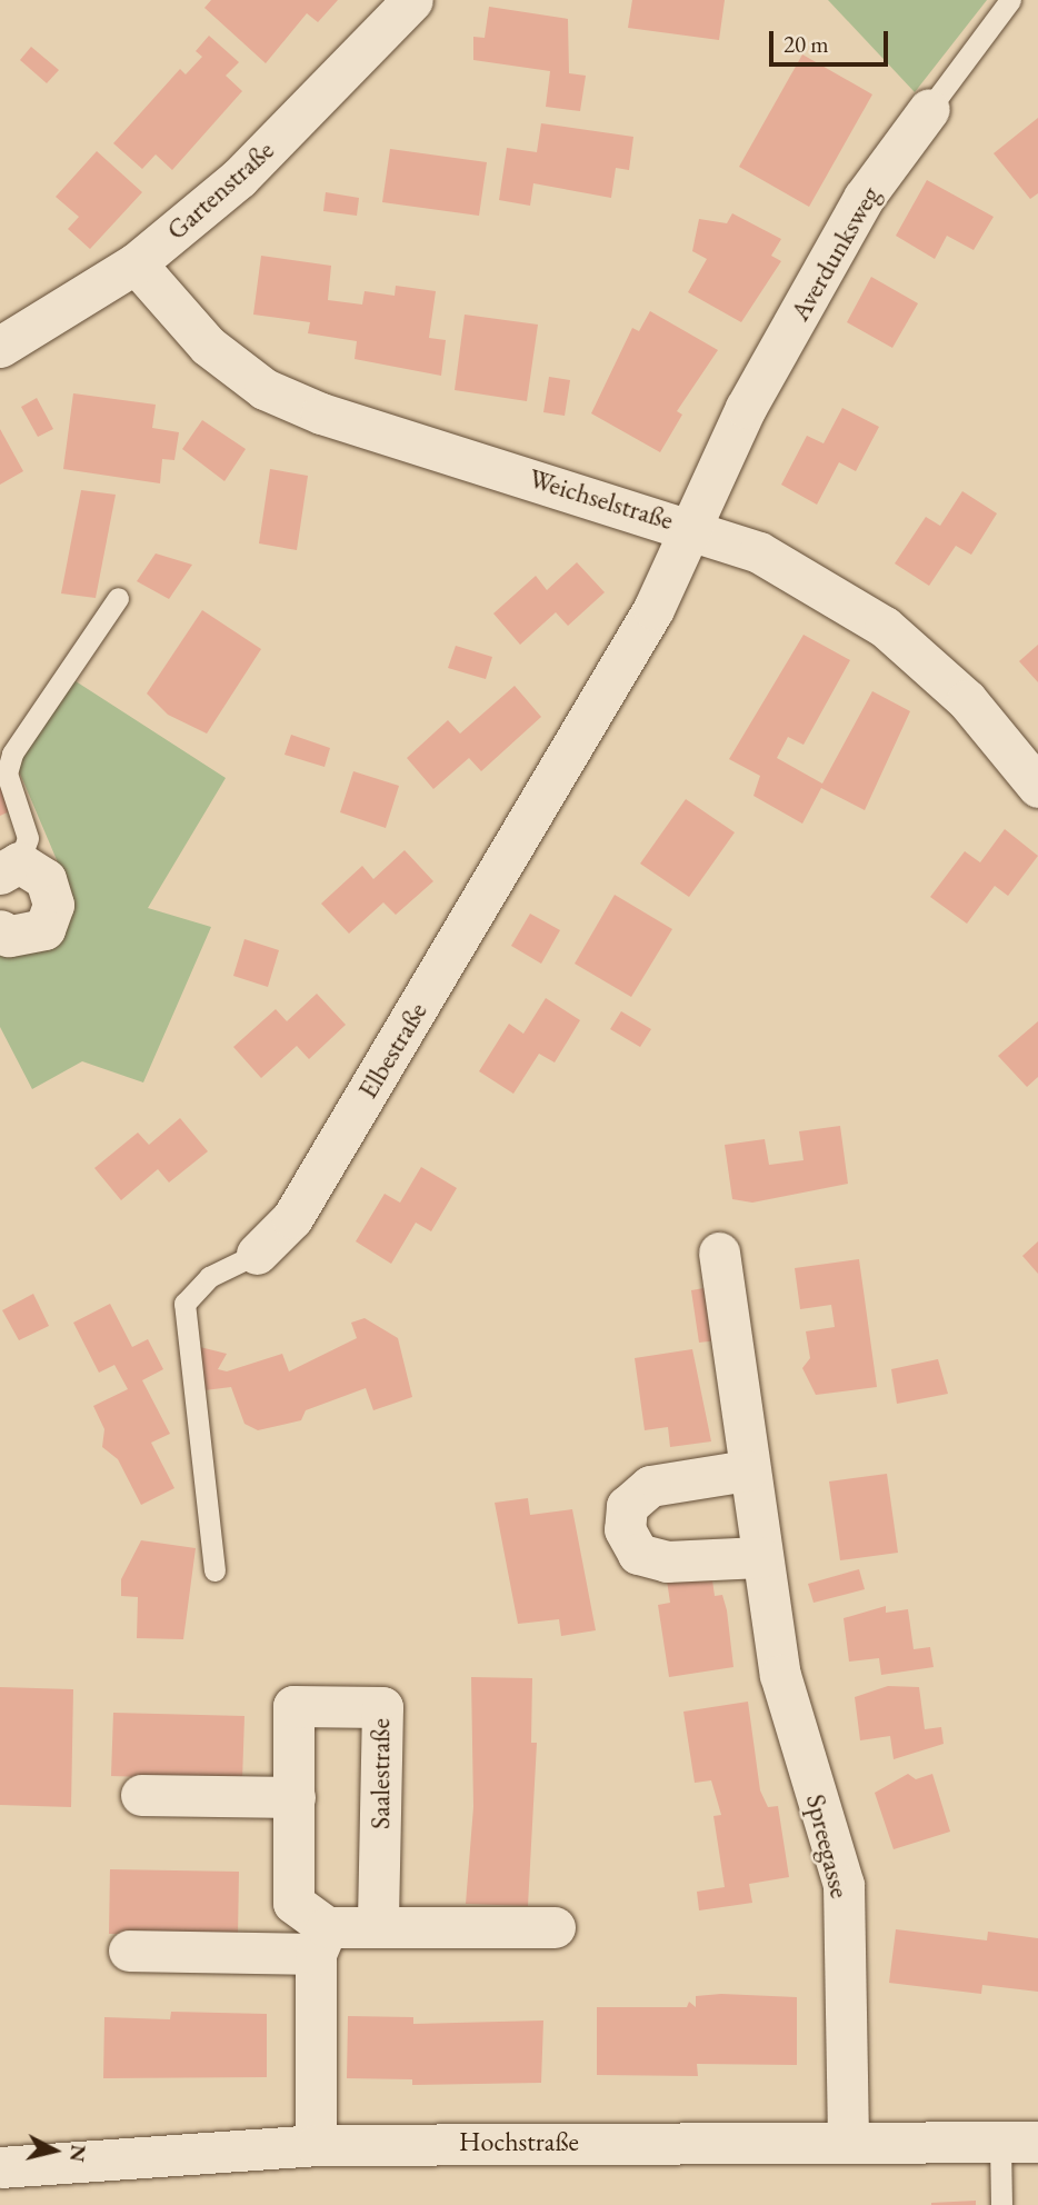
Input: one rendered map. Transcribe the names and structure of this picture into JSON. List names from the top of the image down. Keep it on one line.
{"streets":{"street":["Gartenstraße","Averdunksweg","Weichselstraße","Elbestraße","Saalestraße","Spreegasse","Hochstraße"]},"crossings":[["Gartenstraße","Weichselstraße"],["Averdunksweg","Weichselstraße"],["Averdunksweg","Elbestraße"],["Weichselstraße","Elbestraße"],["Spreegasse","Hochstraße"]],"scale_bar":"20 m","north":"right"}
